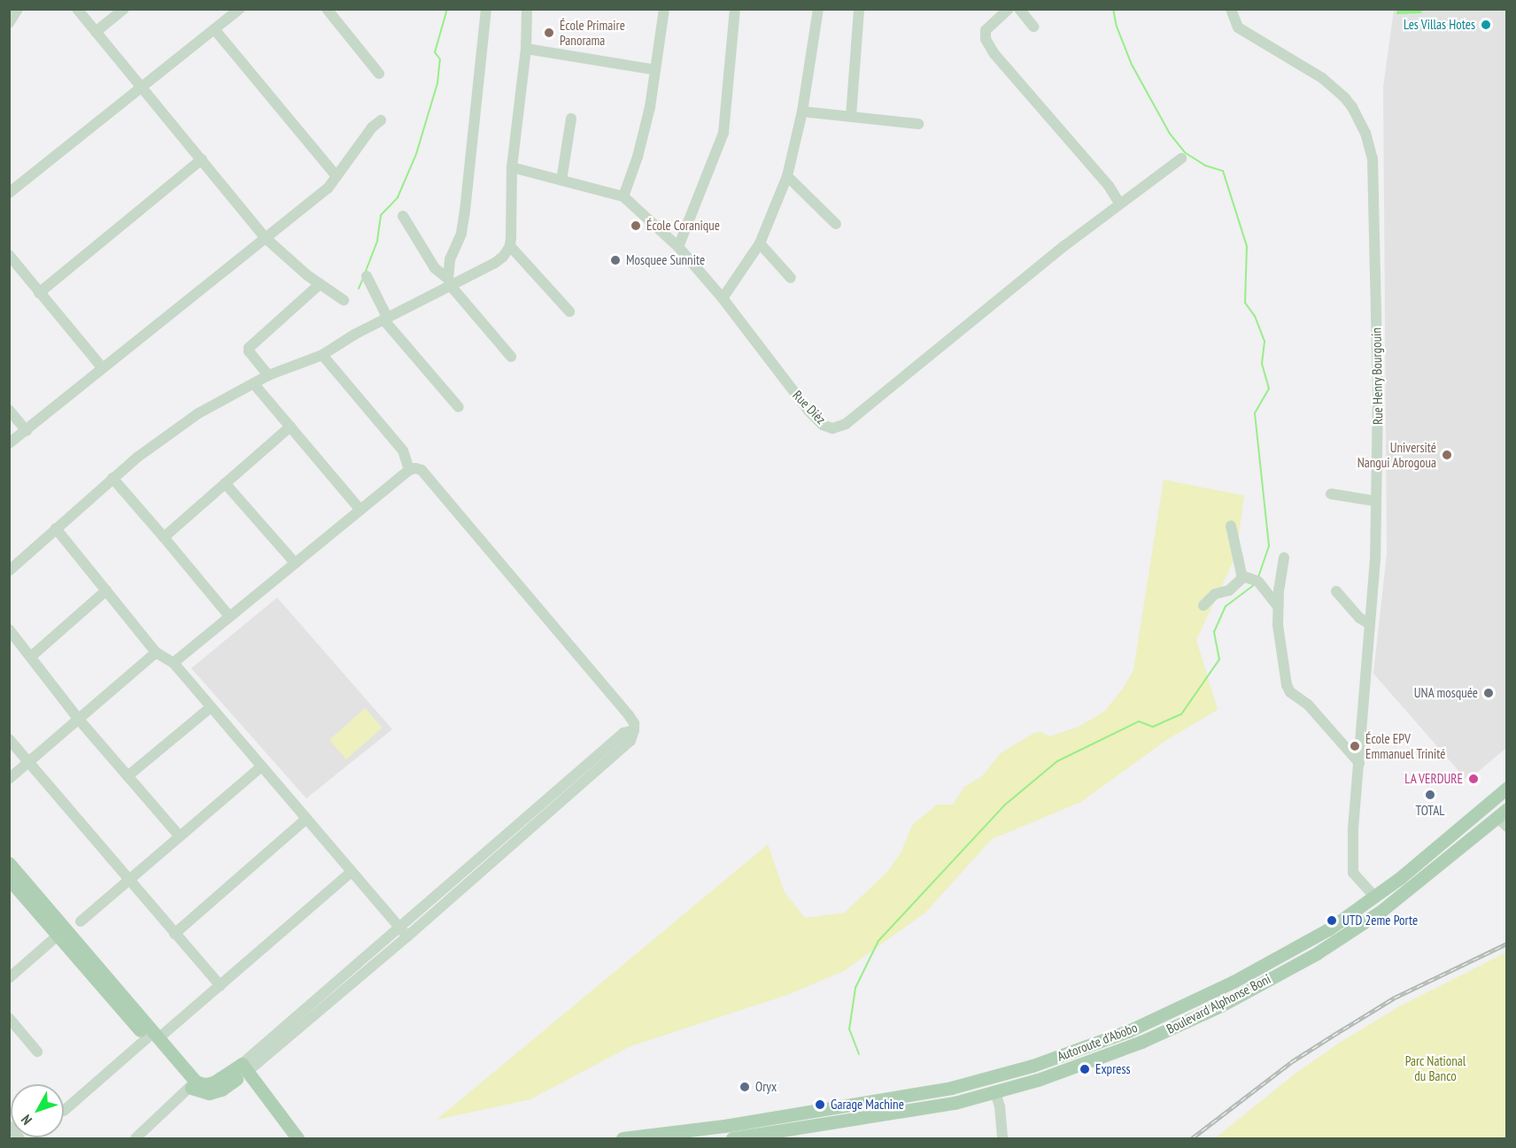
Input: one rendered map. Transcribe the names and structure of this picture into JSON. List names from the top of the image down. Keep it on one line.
{"streets":{"main road":["Boulevard Alphonse Boni","Autoroute d'Abobo"],"street":["Rue Henry Bourgouin","Rue Dièz"]},"crossings":[["Rue Henry Bourgouin","Autoroute d'Abobo"]],"parks":["Parc National du Banco"],"places":["Les Villas Hotes","École Primaire Panorama","École Coranique","Mosquee Sunnite","Université Nangui Abrogoua","UNA mosquée","École EPV Emmanuel Trinité","LA VERDURE","TOTAL","UTD 2eme Porte","Express","Oryx","Garage Machine"],"north":"bottom left"}
